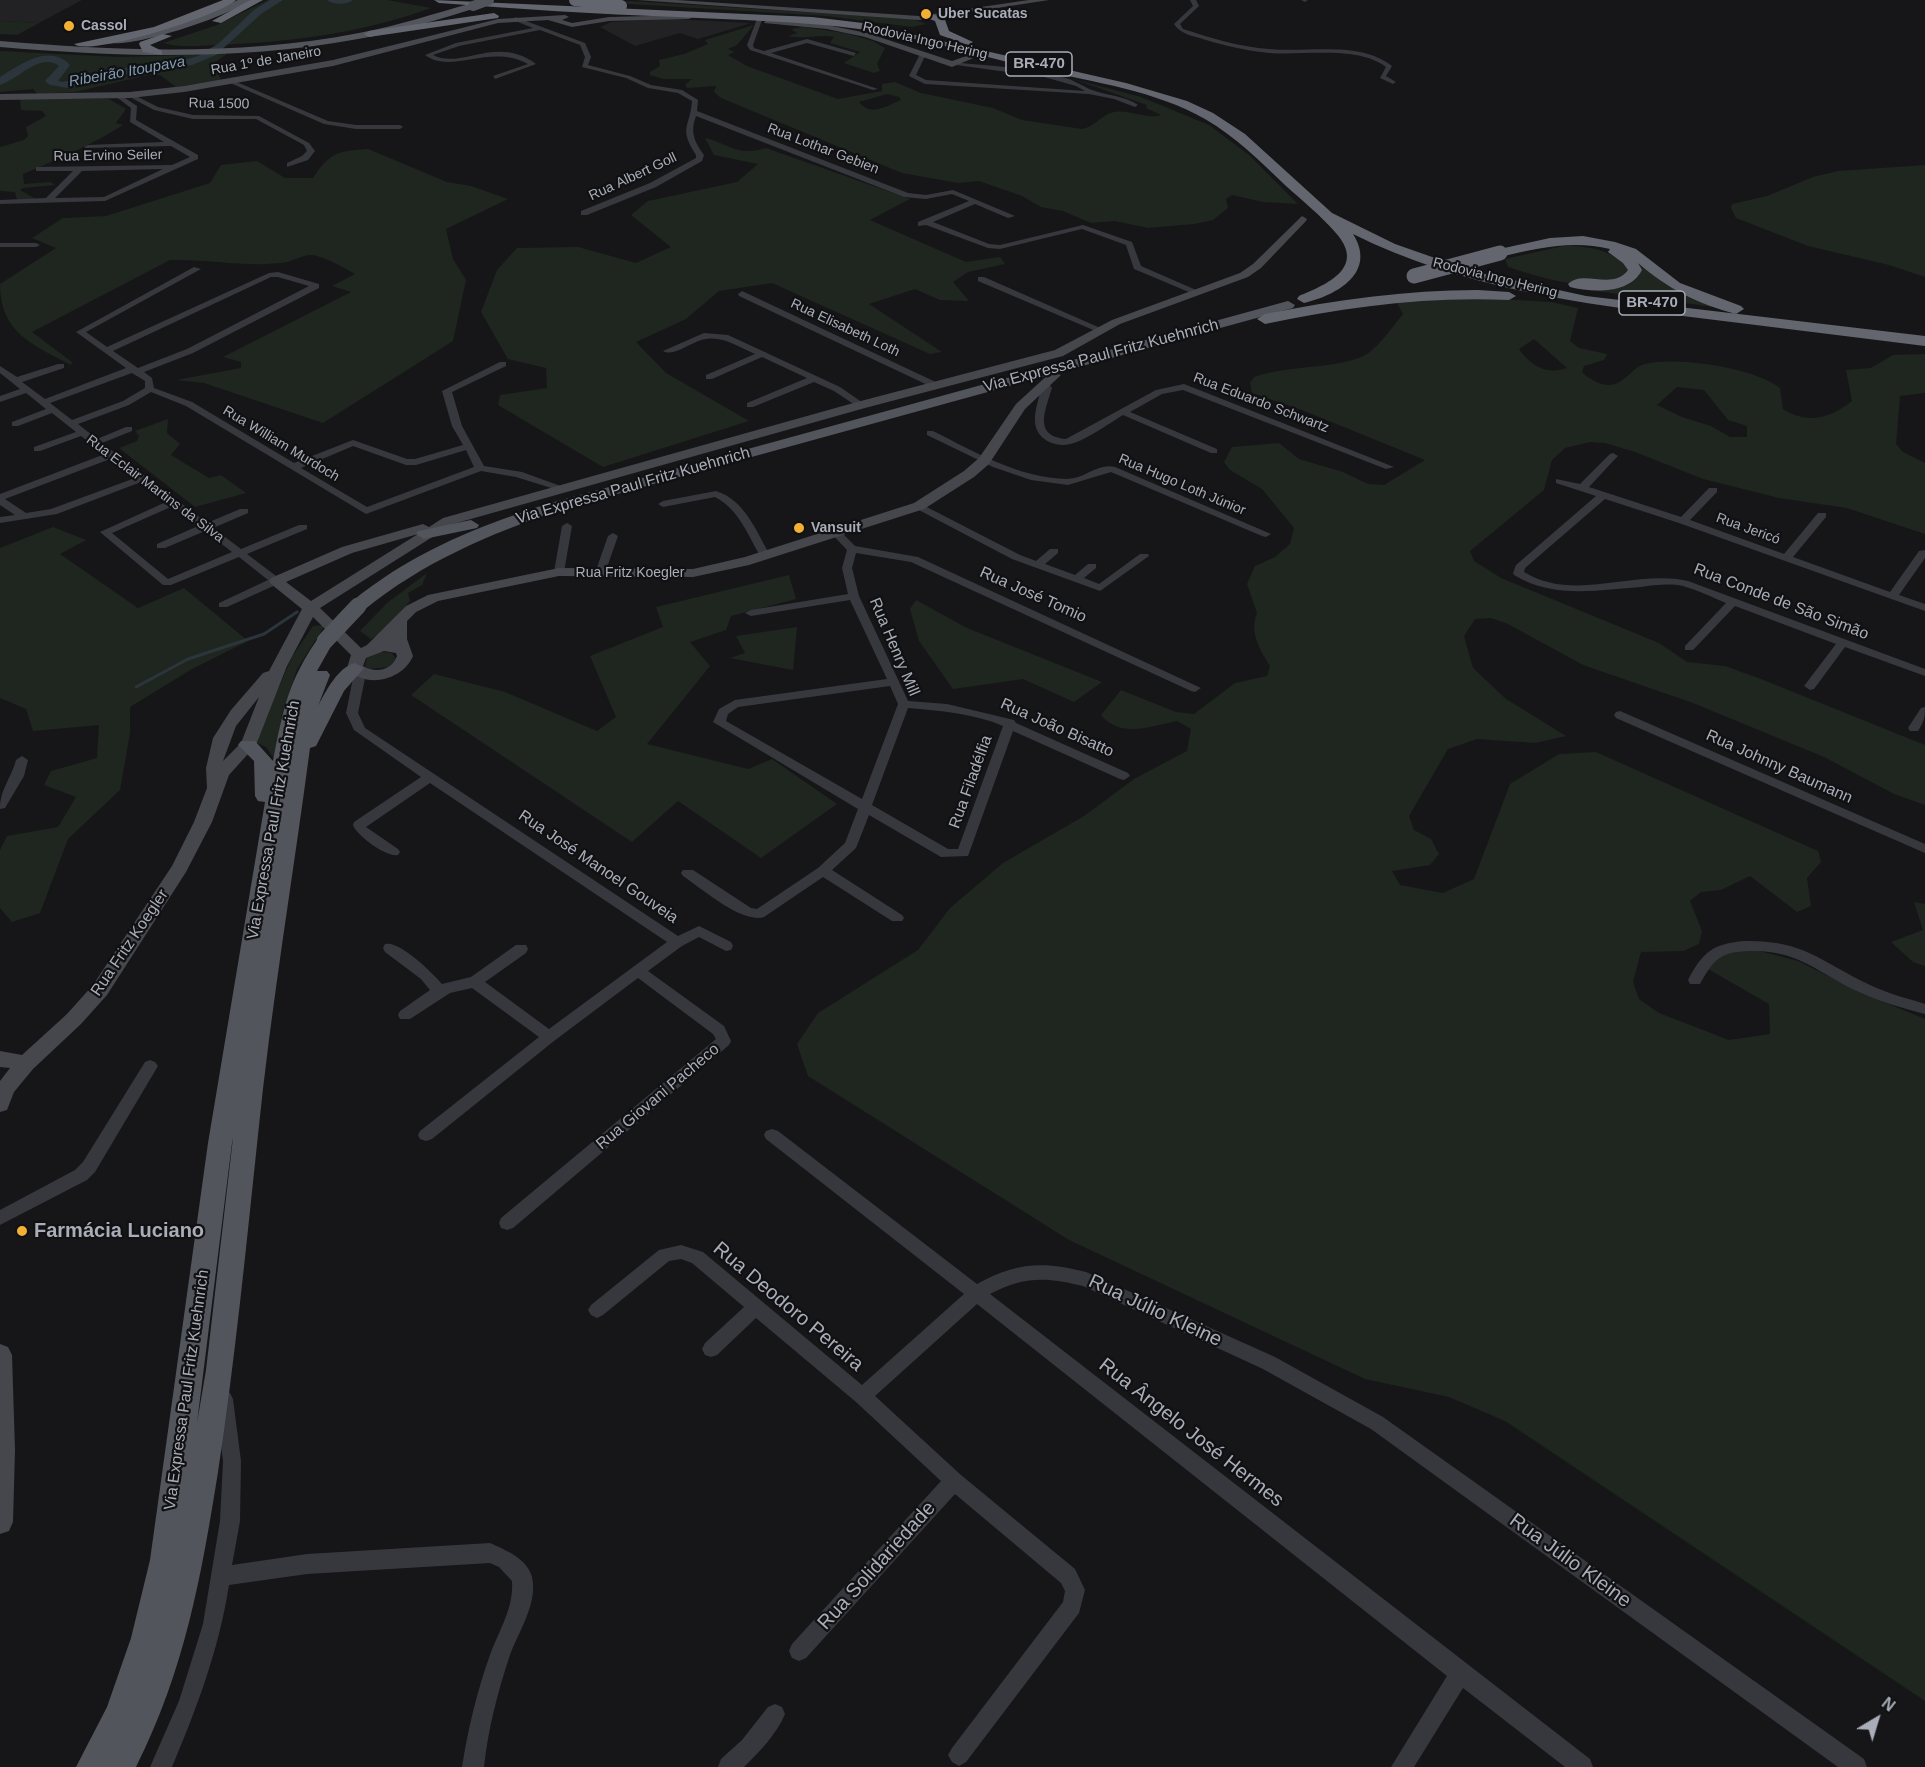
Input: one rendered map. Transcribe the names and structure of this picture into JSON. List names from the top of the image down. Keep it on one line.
{"streets":{"highway":["Rodovia Ingo Hering","BR-470"],"main road":["Via Expressa Paul Fritz Kuehnrich"],"street":["Rua 1º de Janeiro","Rua 1500","Rua Lothar Gebien","Rua Ervino Seiler","Rua Albert Goll","Rua Elisabeth Loth","Rua Eduardo Schwartz","Rua William Murdoch","Rua Hugo Loth Júnior","Rua Eclair Martins da Silva","Rua Jericó","Rua Fritz Koegler","Rua José Tomio","Rua Conde de São Simão","Rua Henry Mill","Rua João Bisatto","Rua Johnny Baumann","Rua Filadélfia","Rua José Manoel Gouveia","Rua Giovani Pacheco","Rua Deodoro Pereira","Rua Júlio Kleine","Rua Ângelo José Hermes","Rua Solidariedade"]},"crossings":[["Rua 1º de Janeiro","Rua 1500"],["Rua Lothar Gebien","Rua Albert Goll"],["Via Expressa Paul Fritz Kuehnrich","Rua Eduardo Schwartz"],["Via Expressa Paul Fritz Kuehnrich","Rua Eclair Martins da Silva"],["Via Expressa Paul Fritz Kuehnrich","Rua Fritz Koegler"],["Rua Eduardo Schwartz","Rua Fritz Koegler"],["Rua Hugo Loth Júnior","Rua Fritz Koegler"],["Rua Eclair Martins da Silva","Rua Fritz Koegler"],["Rua Eclair Martins da Silva","Rua José Manoel Gouveia"],["Rua Jericó","Rua Conde de São Simão"],["Rua Fritz Koegler","Rua José Manoel Gouveia"],["Rua José Tomio","Rua Henry Mill"],["Rua Henry Mill","Rua João Bisatto"],["Rua Henry Mill","Rua Filadélfia"],["Rua João Bisatto","Rua Filadélfia"],["Rua José Manoel Gouveia","Rua Giovani Pacheco"],["Rua Deodoro Pereira","Rua Júlio Kleine"],["Rua Júlio Kleine","Rua Ângelo José Hermes"]],"water":["Ribeirão Itoupava"],"places":["Uber Sucatas","Cassol","Vansuit","Farmácia Luciano"],"north":"top right"}
